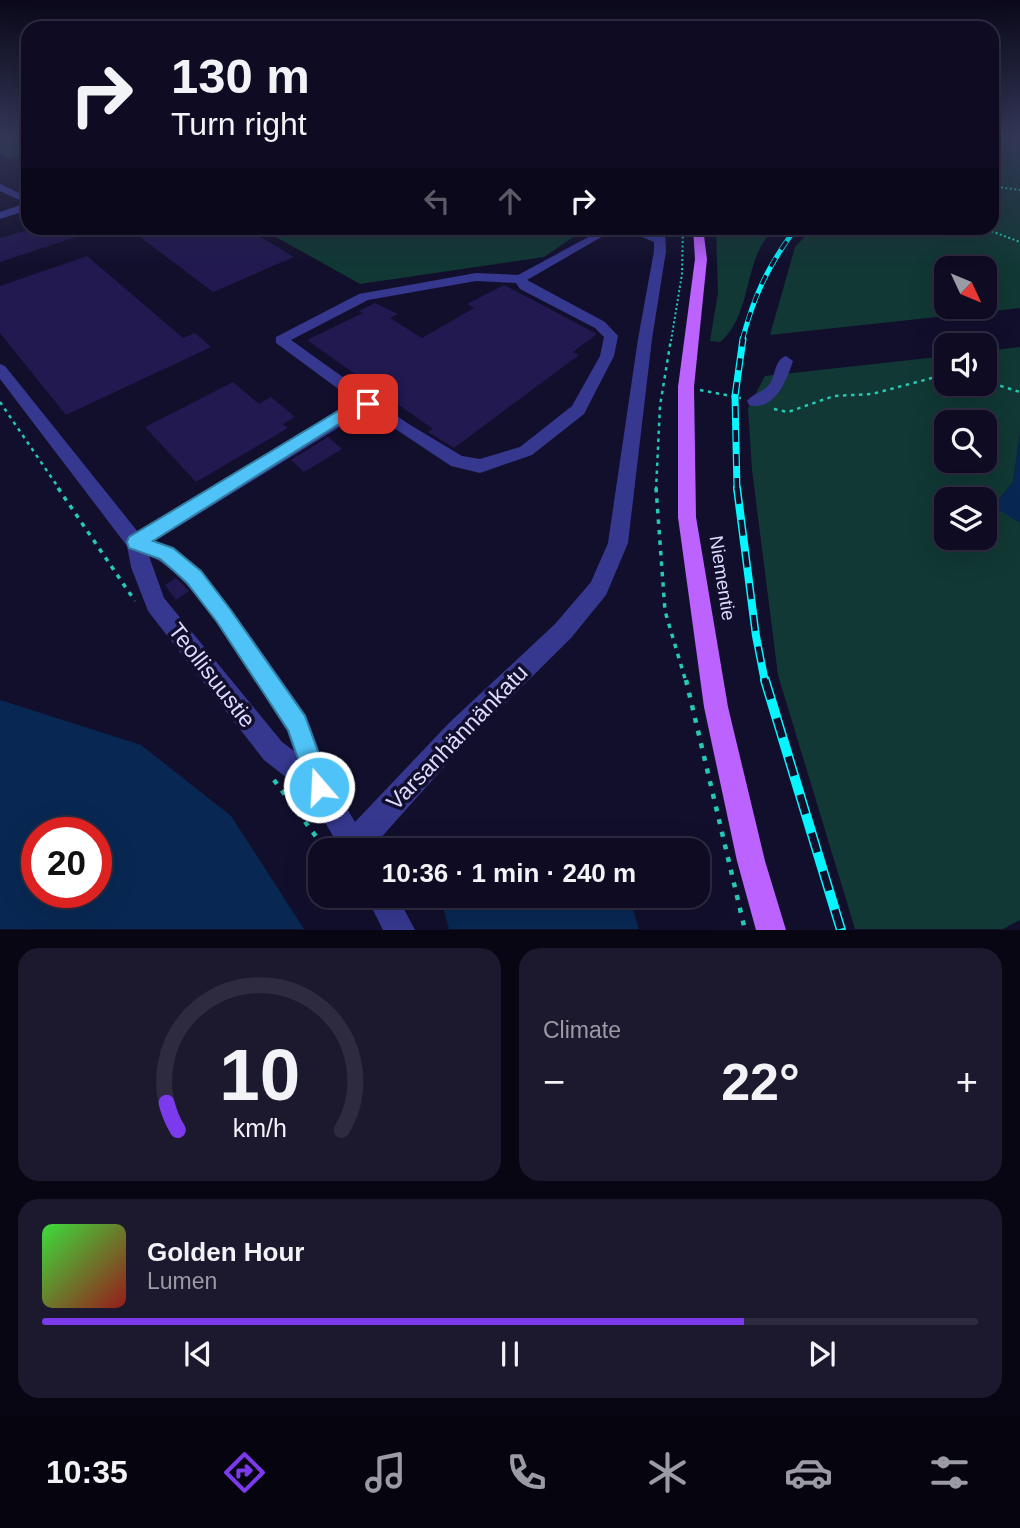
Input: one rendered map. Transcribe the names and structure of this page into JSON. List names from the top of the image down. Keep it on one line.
{"streets":{"main road":["Niementie"],"lane":["Teollisuustie","Varsanhännänkatu"]},"north":"bottom right","page":{"turn":["130 m","Turn right"],"limit":"20","trip":"10:36 · 1 min · 240 m","tile":"Climate","heat":["−","22°","+"],"song":["Golden Hour","Lumen"],"tabs":"10:35","gauge":["10","km/h"]}}
